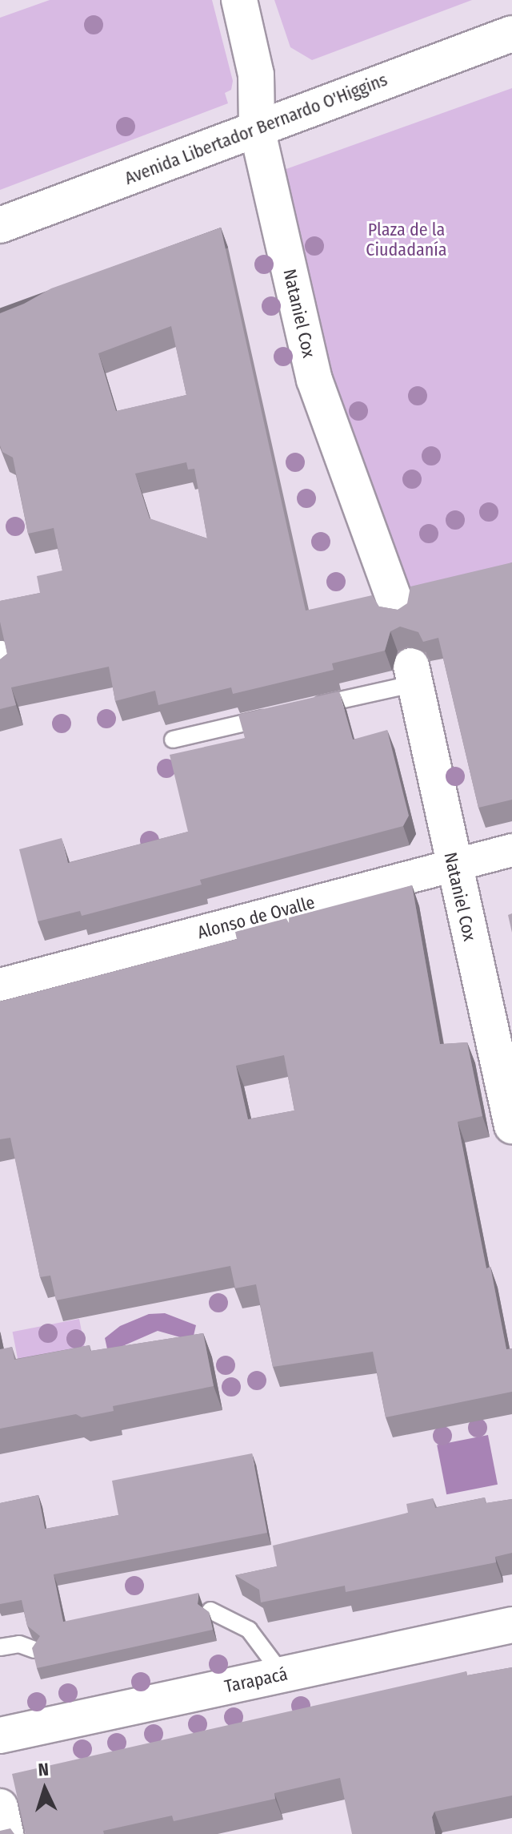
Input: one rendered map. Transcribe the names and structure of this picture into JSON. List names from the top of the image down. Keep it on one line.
{"streets":{"main road":["Avenida Libertador Bernardo O'Higgins","Nataniel Cox","Tarapacá"],"street":["Alonso de Ovalle"]},"crossings":[["Avenida Libertador Bernardo O'Higgins","Nataniel Cox"],["Nataniel Cox","Alonso de Ovalle"]],"parks":["Plaza de la Ciudadanía"],"north":"top"}
